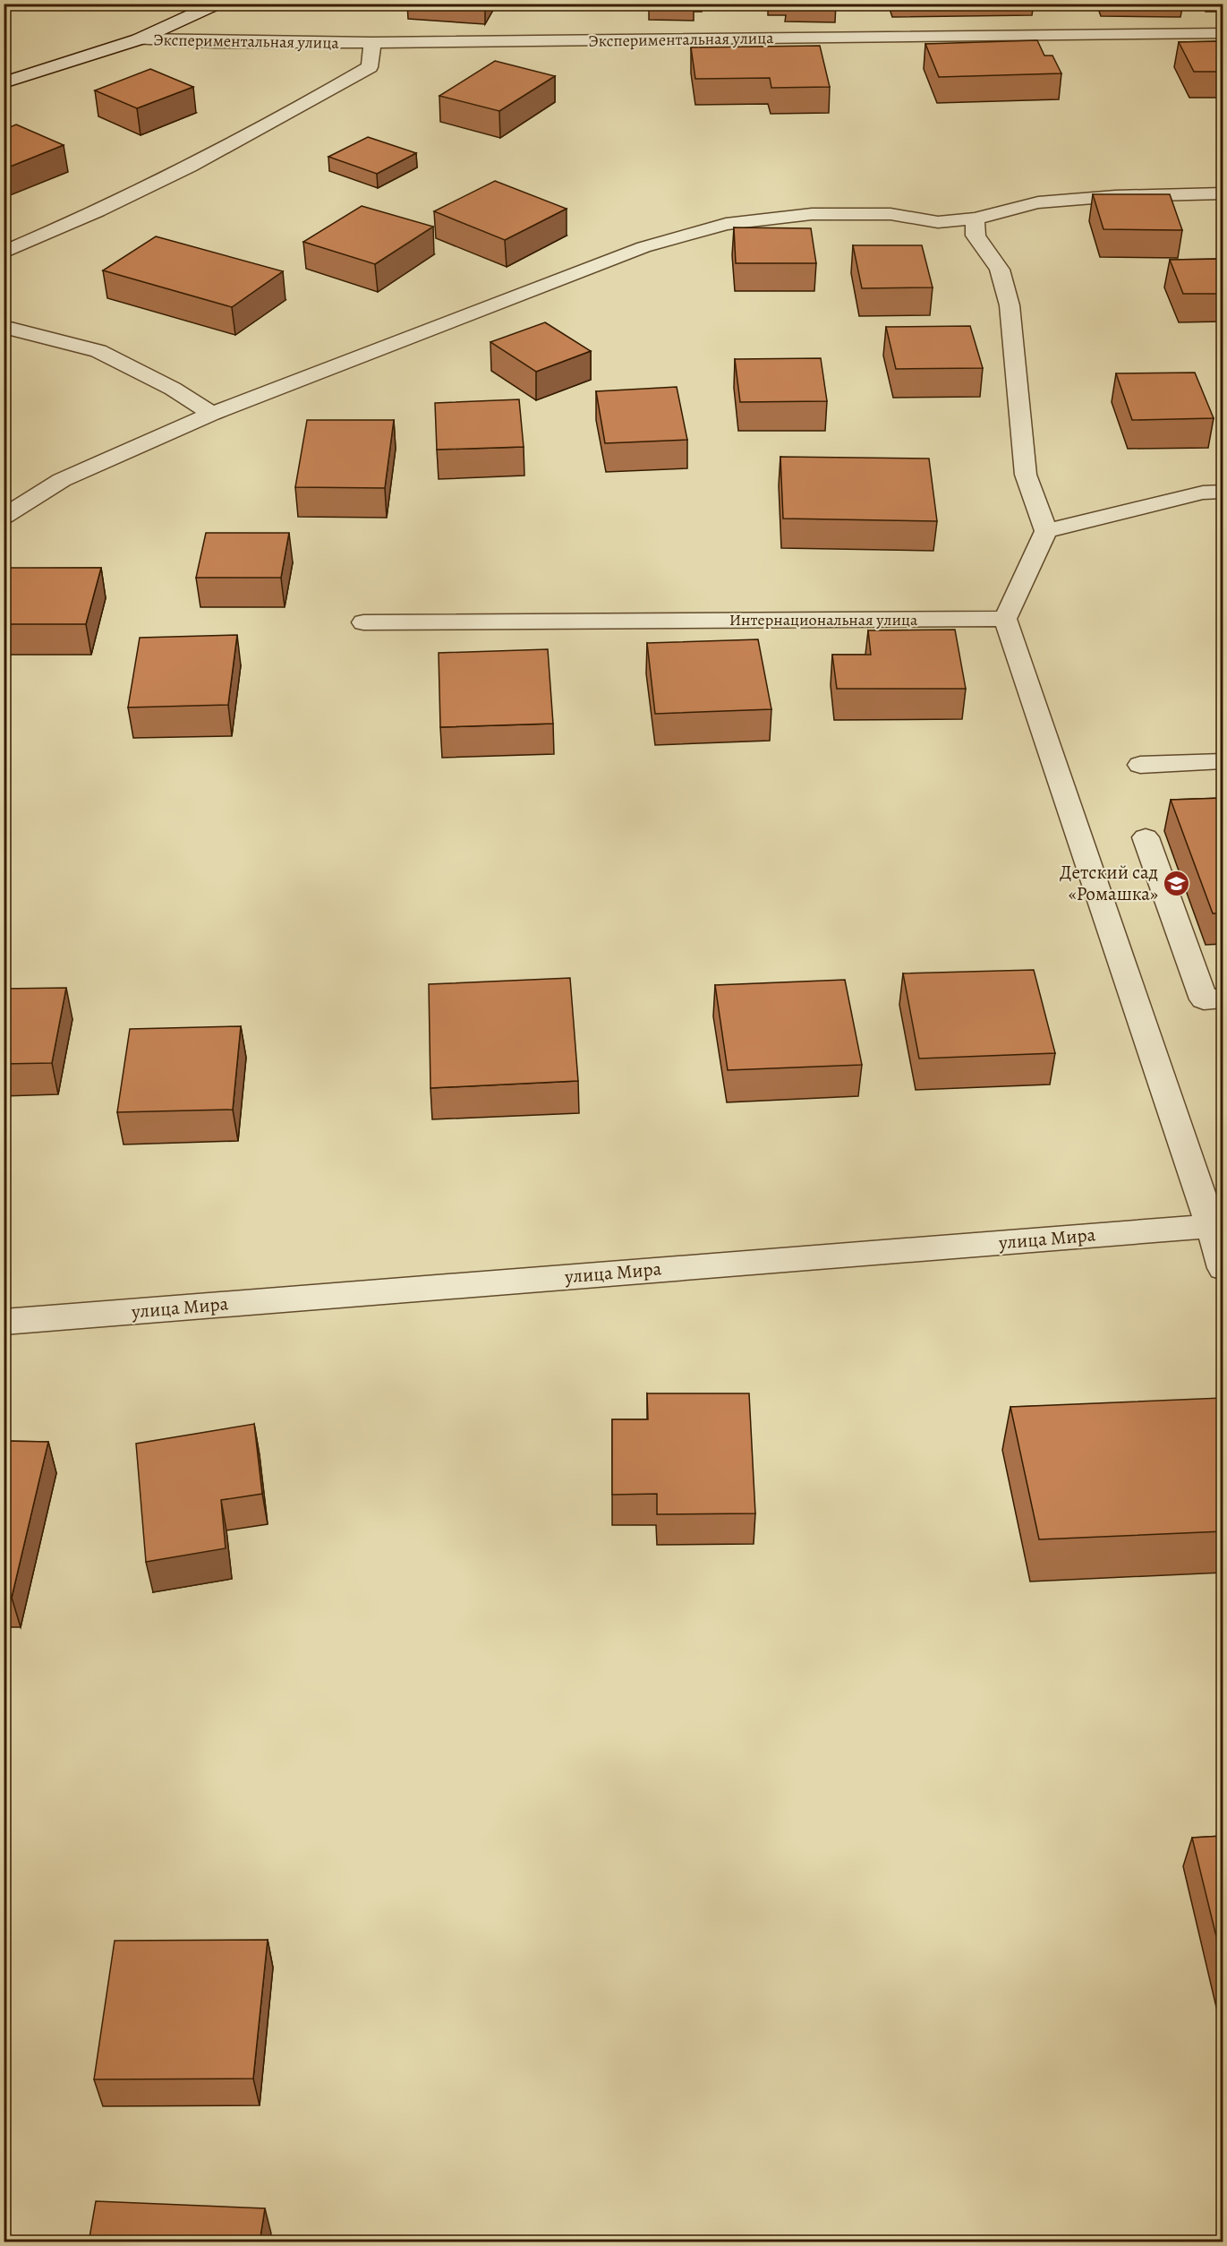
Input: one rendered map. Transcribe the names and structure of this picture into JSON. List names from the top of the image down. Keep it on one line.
{"streets":{"street":["Экспериментальная улица","Интернациональная улица","улица Мира"]},"places":{"school or university":["Детский сад «Ромашка»"]}}
